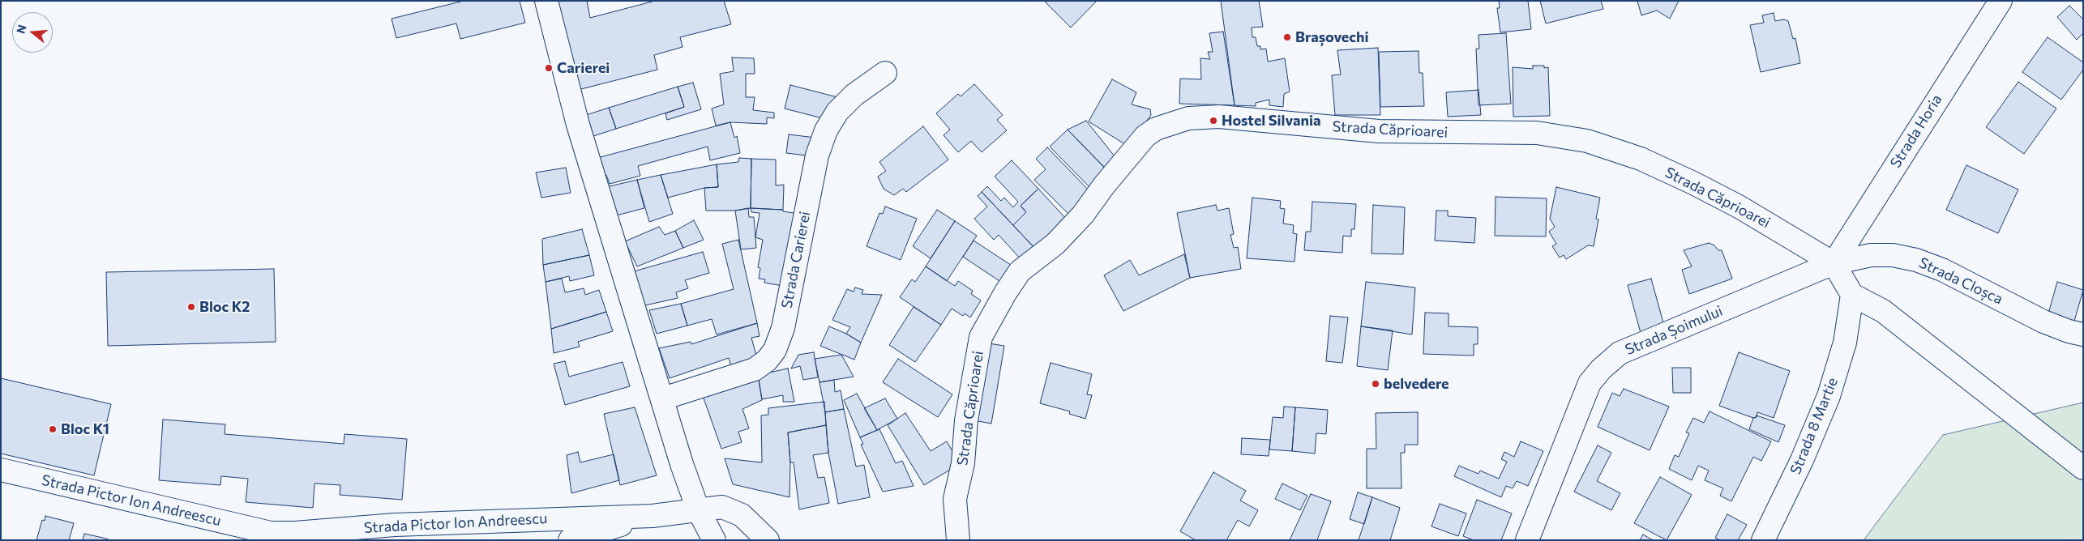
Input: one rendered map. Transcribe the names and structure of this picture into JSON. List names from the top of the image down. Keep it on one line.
{"streets":{"street":["Strada Căprioarei","Strada Horia","Strada Carierei","Strada Cloșca","Strada Șoimului","Strada 8 Martie","Strada Pictor Ion Andreescu"]},"crossings":[["Strada Căprioarei","Strada Horia"],["Strada Căprioarei","Strada Cloșca"],["Strada Căprioarei","Strada Șoimului"],["Strada Horia","Strada Cloșca"],["Strada Horia","Strada Șoimului"],["Strada Cloșca","Strada Șoimului"]],"places":["Brașovechi","Carierei","Hostel Silvania","Bloc K2","belvedere","Bloc K1"],"north":"left"}
